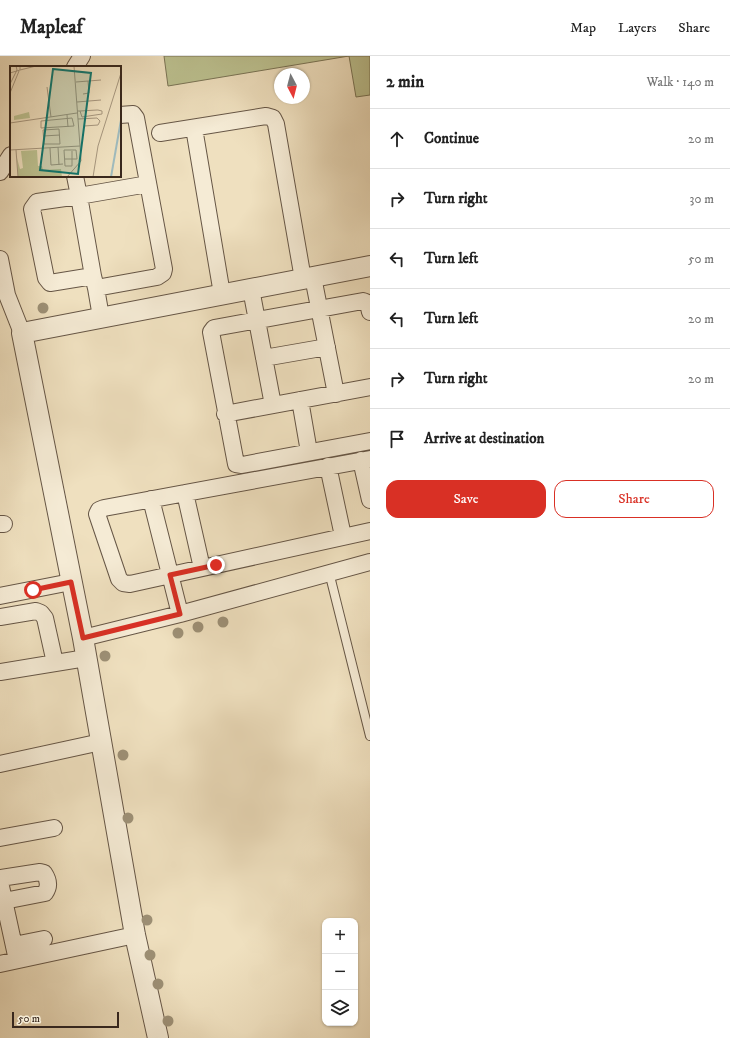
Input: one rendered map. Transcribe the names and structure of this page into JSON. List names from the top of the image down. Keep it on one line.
{"scale_bar":"50 m","north":"bottom","page":{"header":"Mapleaf","nav":["Map","Layers","Share"],"heading":["2 min","Walk · 140 m"],"list":[["Continue","20 m"],["Turn right","30 m"],["Turn left","50 m"],["Turn left","20 m"],["Turn right","20 m"],"Arrive at destination"],"buttons":["Save","Share"],"map_buttons":["+","−"],"scale":"50 m"}}
